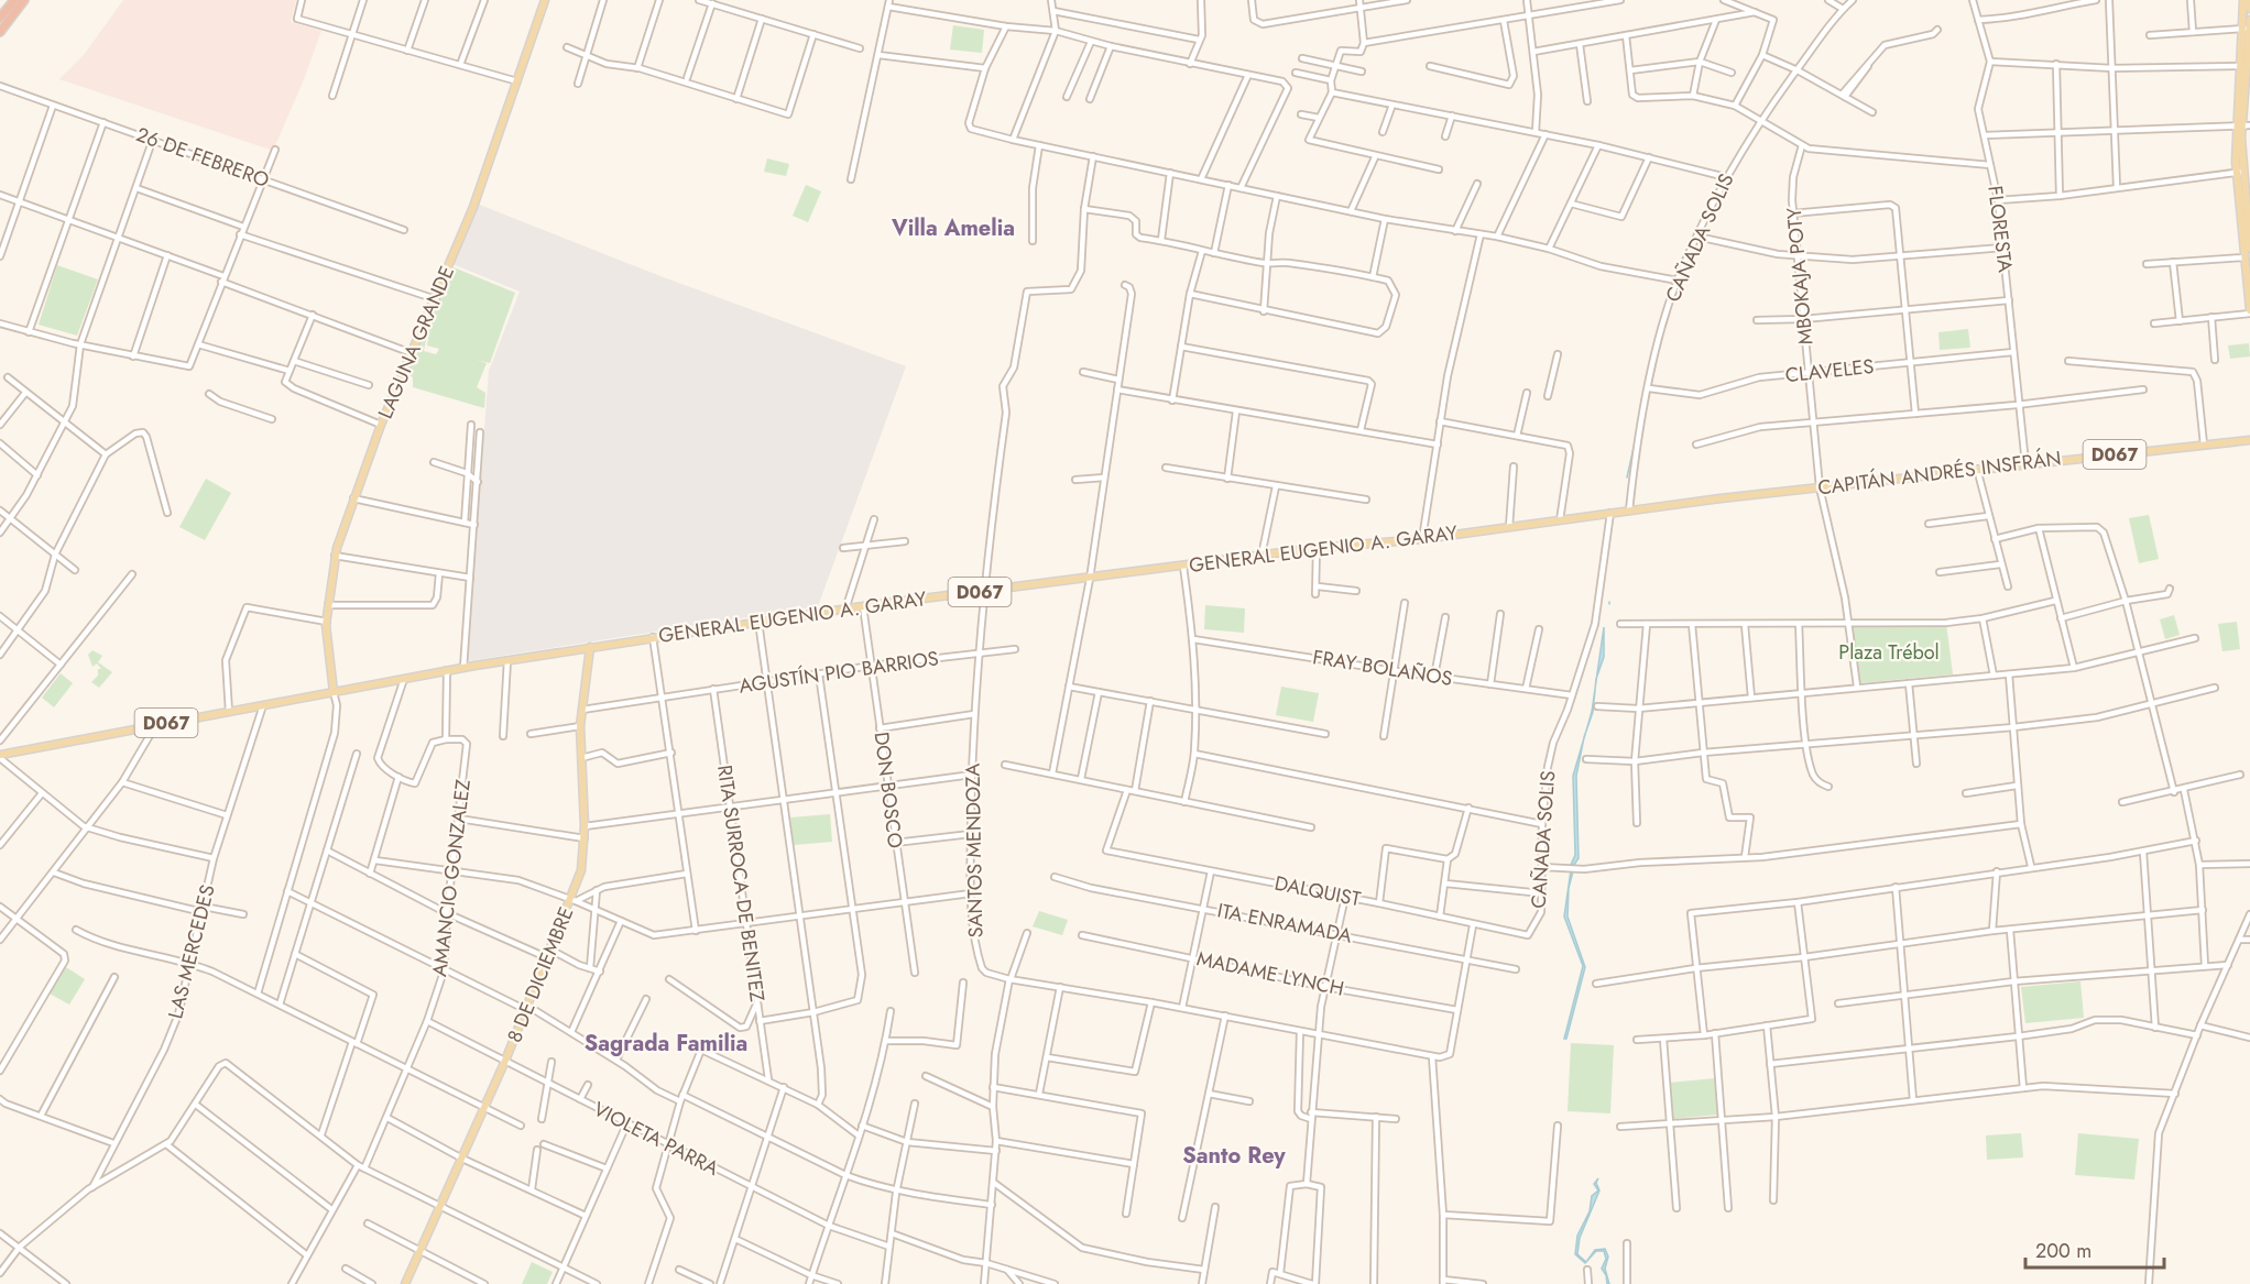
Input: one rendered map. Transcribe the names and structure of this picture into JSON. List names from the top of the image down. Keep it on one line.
{"streets":{"main road":["LAGUNA GRANDE","D067","CAPITÁN ANDRÉS INSFRÁN","GENERAL EUGENIO A. GARAY","8 DE DICIEMBRE"],"street":["26 DE FEBRERO","FLORESTA","CAÑADA SOLIS","MBOKAJA POTY","CLAVELES","FRAY BOLAÑOS","AGUSTÍN PIO BARRIOS","DON BOSCO","SANTOS MENDOZA","AMANCIO GONZALEZ","RITA SURROCA DE BENITEZ","DALQUIST","ITA ENRAMADA","LAS MERCEDES","MADAME LYNCH","VIOLETA PARRA"]},"crossings":[["FLORESTA","CLAVELES"],["FLORESTA","CAPITÁN ANDRÉS INSFRÁN"],["CAÑADA SOLIS","CLAVELES"],["CAÑADA SOLIS","CAPITÁN ANDRÉS INSFRÁN"],["CAÑADA SOLIS","GENERAL EUGENIO A. GARAY"],["CAÑADA SOLIS","FRAY BOLAÑOS"],["CAÑADA SOLIS","DALQUIST"],["MBOKAJA POTY","CLAVELES"],["MBOKAJA POTY","CAPITÁN ANDRÉS INSFRÁN"],["LAGUNA GRANDE","GENERAL EUGENIO A. GARAY"],["CAPITÁN ANDRÉS INSFRÁN","GENERAL EUGENIO A. GARAY"],["GENERAL EUGENIO A. GARAY","DON BOSCO"],["GENERAL EUGENIO A. GARAY","SANTOS MENDOZA"],["GENERAL EUGENIO A. GARAY","LAS MERCEDES"],["GENERAL EUGENIO A. GARAY","8 DE DICIEMBRE"],["AGUSTÍN PIO BARRIOS","DON BOSCO"],["AGUSTÍN PIO BARRIOS","SANTOS MENDOZA"],["AGUSTÍN PIO BARRIOS","RITA SURROCA DE BENITEZ"],["AGUSTÍN PIO BARRIOS","8 DE DICIEMBRE"],["AMANCIO GONZALEZ","VIOLETA PARRA"],["8 DE DICIEMBRE","VIOLETA PARRA"]],"districts":["Villa Amelia","Sagrada Familia","Santo Rey"],"parks":["Plaza Trébol"],"scale_bar":"200 m"}
